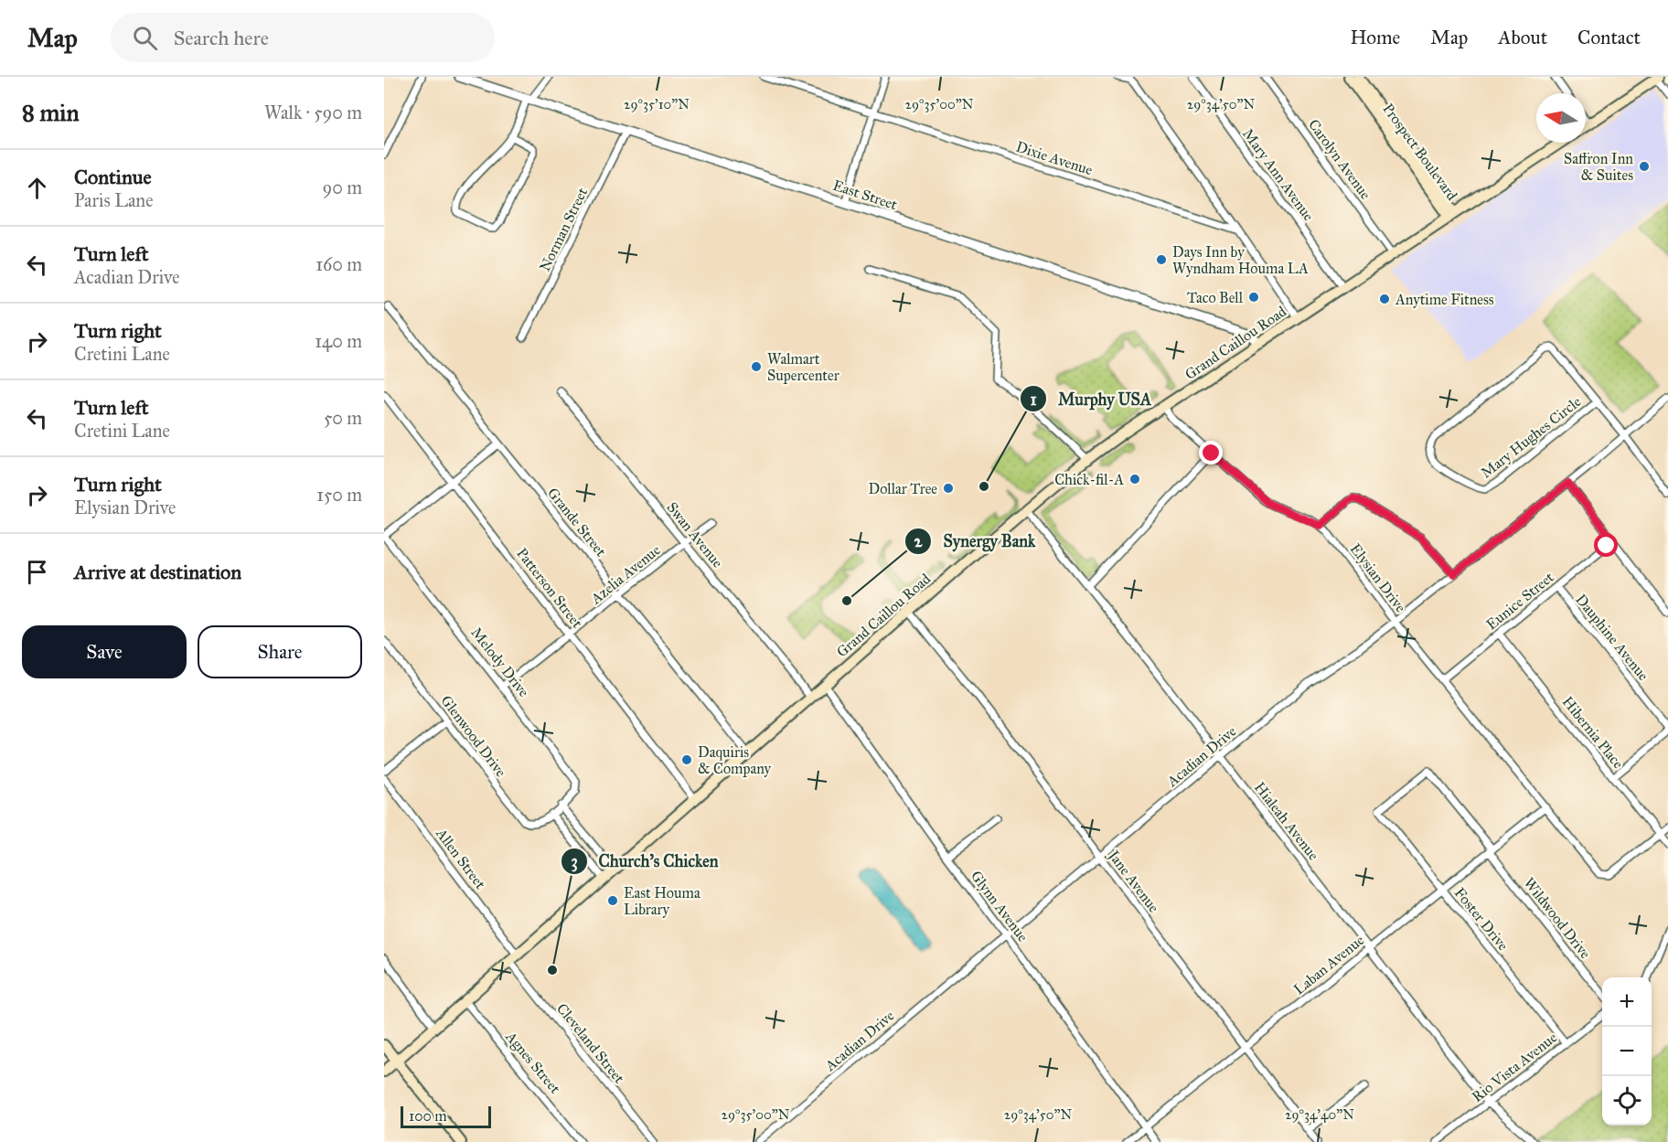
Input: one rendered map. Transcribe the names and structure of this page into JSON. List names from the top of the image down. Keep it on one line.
{"streets":{"main road":["Prospect Boulevard","Grand Caillou Road"],"street":["Dixie Avenue","Carolyn Avenue","Mary Ann Avenue","East Street","Norman Street","Mary Hughes Circle","Grande Street","Swan Avenue","Azelia Avenue","Elysian Drive","Patterson Street","Eunice Street","Dauphine Avenue","Melody Drive","Hibernia Place","Glenwood Drive","Acadian Drive","Hialeah Avenue","Allen Street","Jane Avenue","Glynn Avenue","Wildwood Drive","Foster Drive","Laban Avenue","Cleveland Street","Agnes Street","Rio Vista Avenue"]},"crossings":[["Prospect Boulevard","Grand Caillou Road"],["Carolyn Avenue","Grand Caillou Road"],["Mary Ann Avenue","Grand Caillou Road"],["East Street","Norman Street"],["East Street","Grand Caillou Road"],["Grand Caillou Road","Grande Street"],["Grand Caillou Road","Swan Avenue"],["Grand Caillou Road","Elysian Drive"],["Grand Caillou Road","Patterson Street"],["Grand Caillou Road","Hialeah Avenue"],["Grand Caillou Road","Allen Street"],["Grand Caillou Road","Jane Avenue"],["Grand Caillou Road","Glynn Avenue"],["Grand Caillou Road","Cleveland Street"],["Grand Caillou Road","Agnes Street"],["Grande Street","Azelia Avenue"],["Swan Avenue","Azelia Avenue"],["Azelia Avenue","Patterson Street"],["Azelia Avenue","Melody Drive"],["Elysian Drive","Eunice Street"],["Elysian Drive","Hibernia Place"],["Elysian Drive","Acadian Drive"],["Elysian Drive","Laban Avenue"],["Eunice Street","Dauphine Avenue"],["Eunice Street","Hibernia Place"],["Melody Drive","Glenwood Drive"],["Acadian Drive","Hialeah Avenue"],["Acadian Drive","Jane Avenue"],["Acadian Drive","Glynn Avenue"],["Hialeah Avenue","Laban Avenue"],["Hialeah Avenue","Rio Vista Avenue"],["Allen Street","Cleveland Street"],["Jane Avenue","Laban Avenue"],["Glynn Avenue","Laban Avenue"],["Wildwood Drive","Foster Drive"],["Wildwood Drive","Laban Avenue"],["Foster Drive","Laban Avenue"],["Foster Drive","Rio Vista Avenue"]],"places":["Saffron Inn & Suites","Days Inn by Wyndham Houma LA","Taco Bell","Anytime Fitness","Walmart Supercenter","Chick-fil-A","Murphy USA","Dollar Tree","Synergy Bank","Daquiris & Company","East Houma Library","Church's Chicken"],"scale_bar":"100 m","north":"left","page":{"header":"Map","search":"Search here","nav":["Home","Map","About","Contact"],"heading":["8 min","Walk · 590 m"],"list":[["Continue","Paris Lane","90 m"],["Turn left","Acadian Drive","160 m"],["Turn right","Cretini Lane","140 m"],["Turn left","Cretini Lane","50 m"],["Turn right","Elysian Drive","150 m"],"Arrive at destination"],"buttons":["Save","Share"],"map_buttons":["+","−"],"scale":"100 m"},"coordinates":["29°35'10\"N","29°35'00\"N","29°34'50\"N","29°34'40\"N"]}
